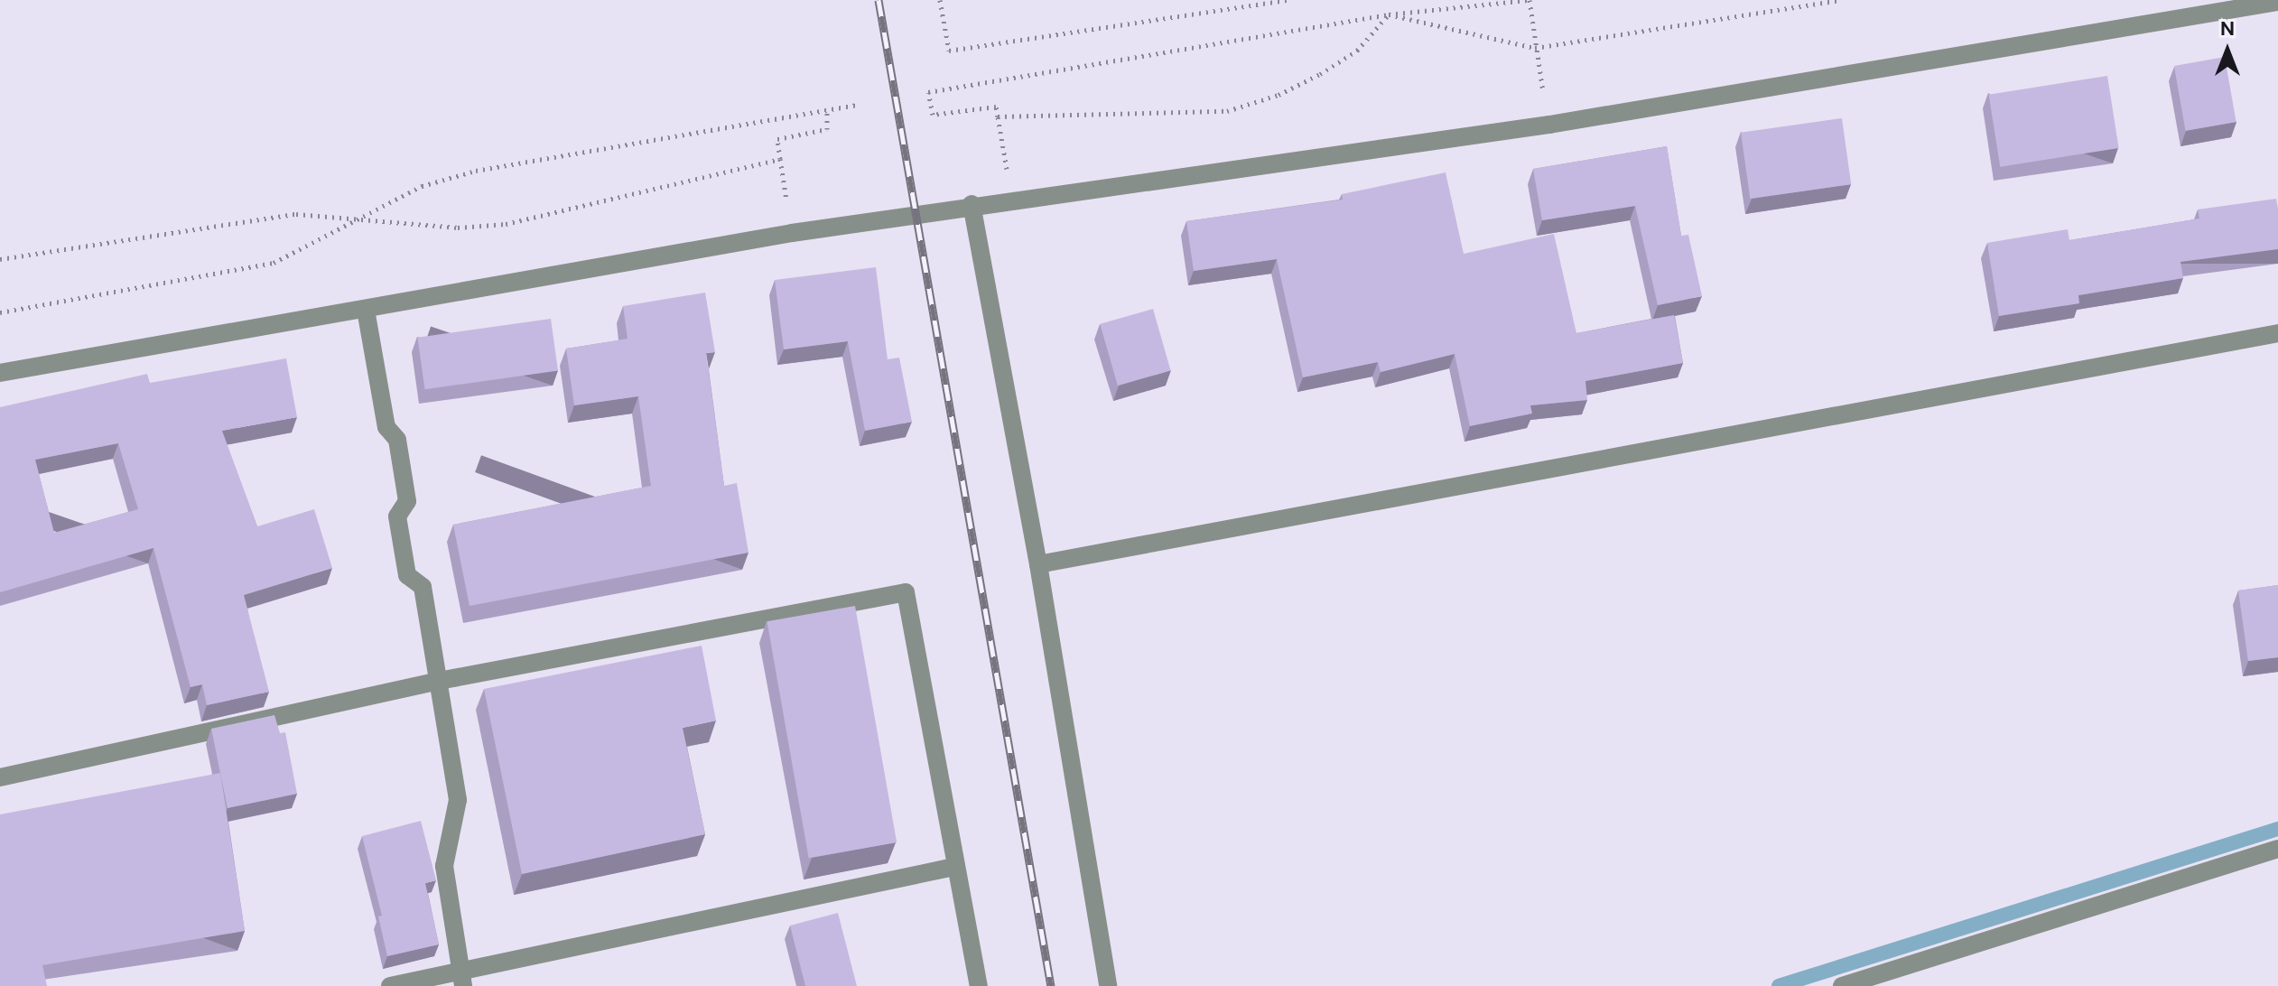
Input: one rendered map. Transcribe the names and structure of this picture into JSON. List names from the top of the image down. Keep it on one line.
{"north":"top"}
